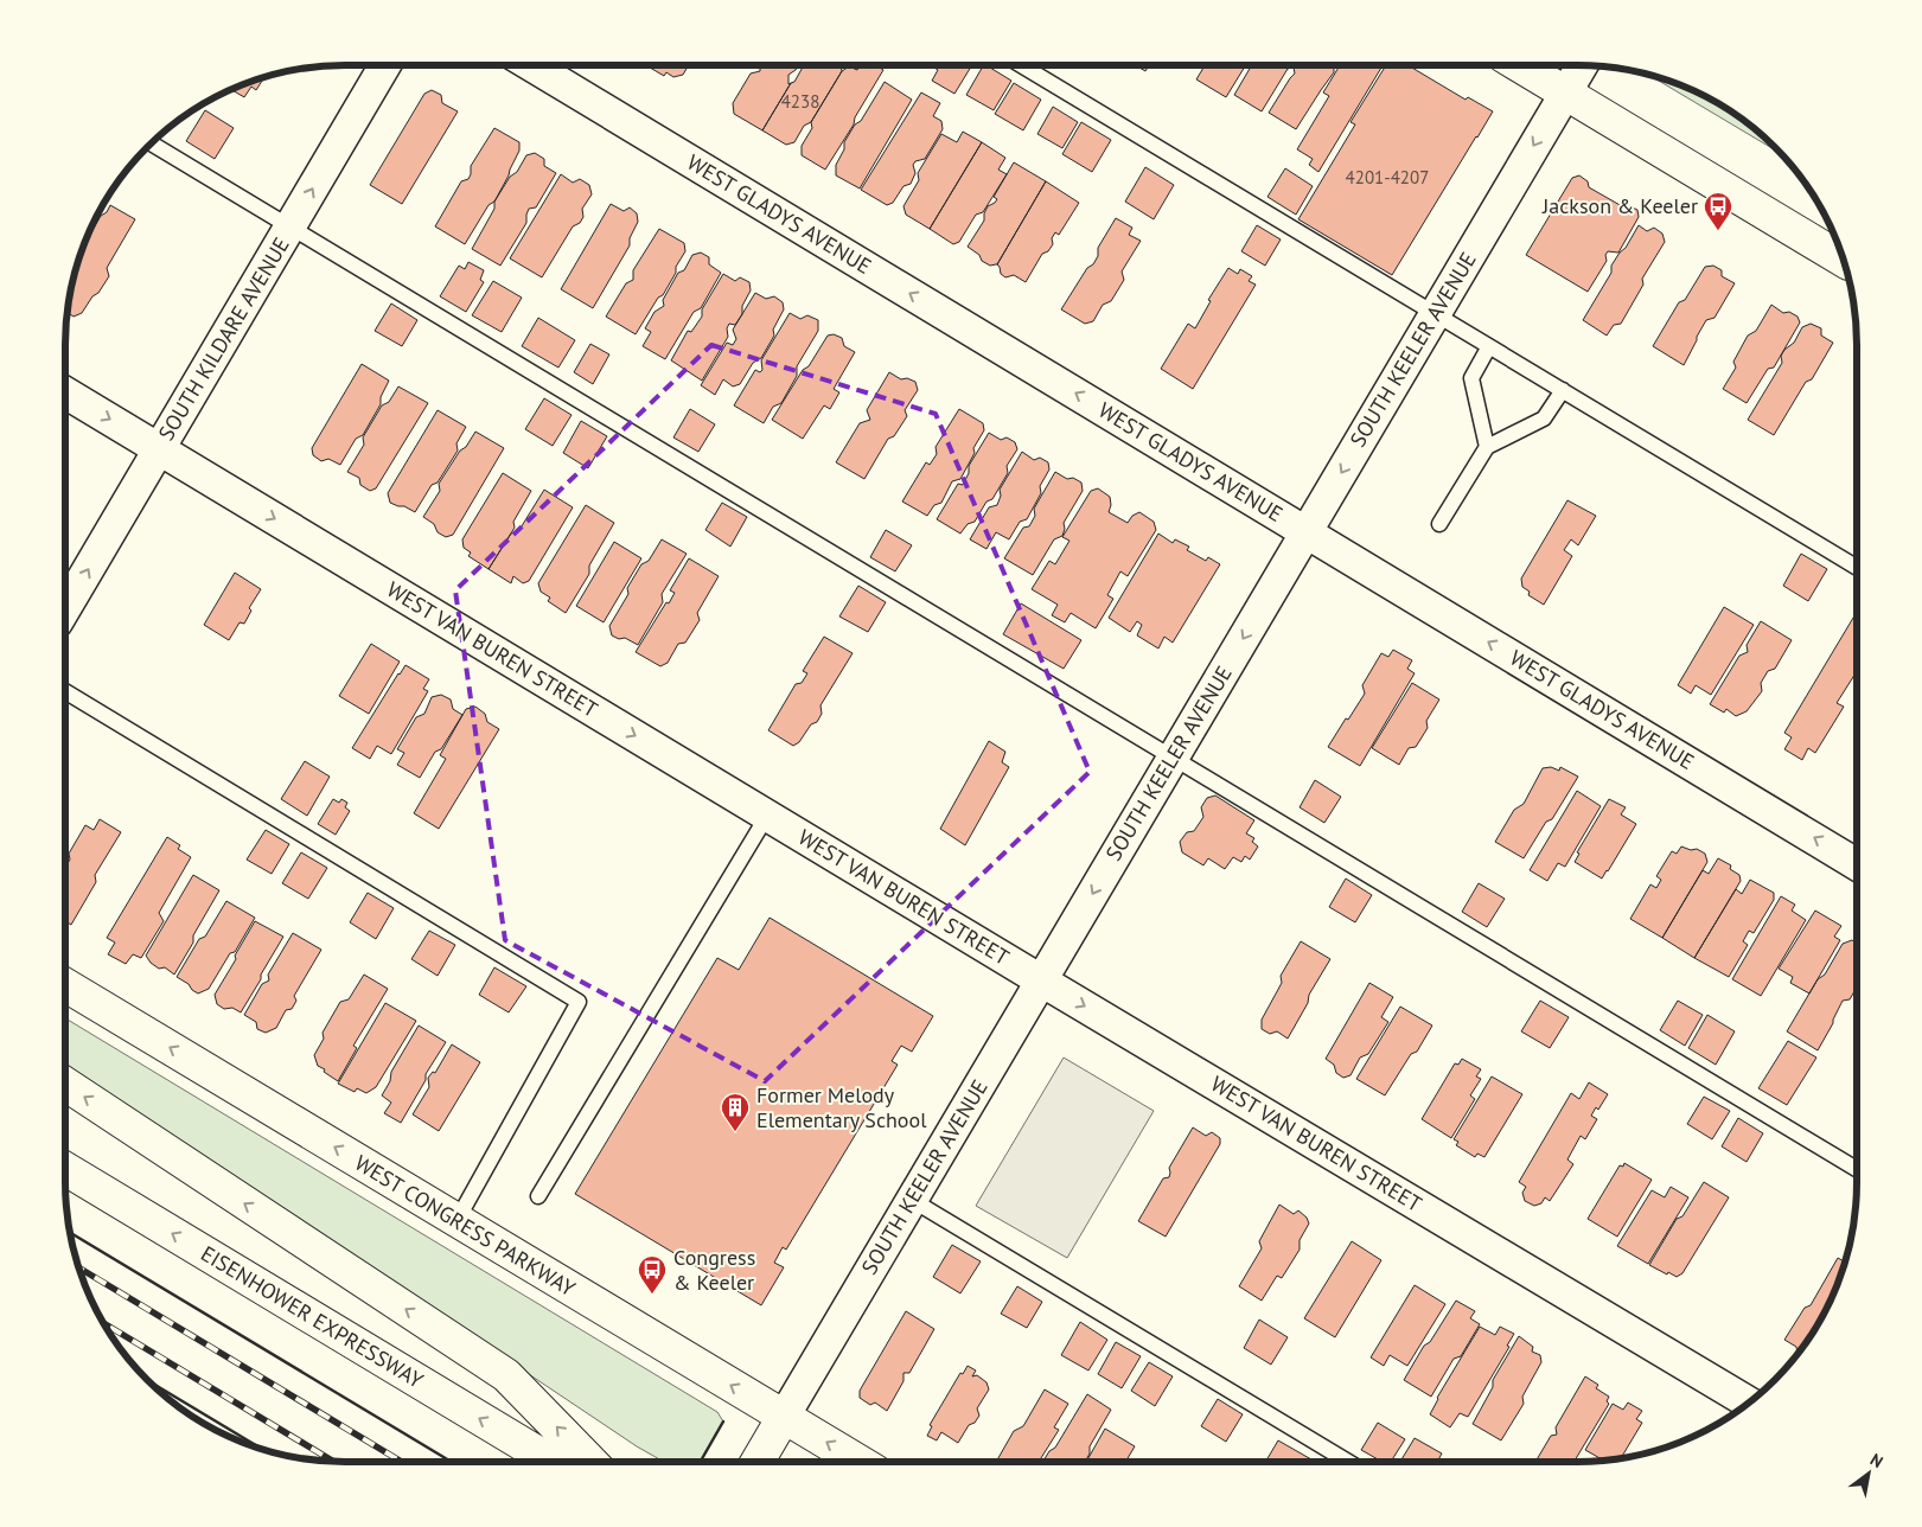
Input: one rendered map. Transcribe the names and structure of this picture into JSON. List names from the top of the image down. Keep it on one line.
{"streets":{"main road":["SOUTH KEELER AVENUE","WEST CONGRESS PARKWAY","EISENHOWER EXPRESSWAY"],"street":["WEST GLADYS AVENUE","SOUTH KILDARE AVENUE","WEST VAN BUREN STREET"]},"crossings":[["WEST GLADYS AVENUE","SOUTH KEELER AVENUE"],["SOUTH KILDARE AVENUE","WEST VAN BUREN STREET"],["SOUTH KEELER AVENUE","WEST VAN BUREN STREET"],["SOUTH KEELER AVENUE","WEST CONGRESS PARKWAY"]],"one_way":["WEST GLADYS AVENUE","SOUTH KILDARE AVENUE","SOUTH KEELER AVENUE","WEST VAN BUREN STREET"],"places":{"bus stop":["Jackson & Keeler","Congress & Keeler"],"building":["Former Melody Elementary School"]},"house_numbers":["4238","4201-4207"],"north":"top right"}
